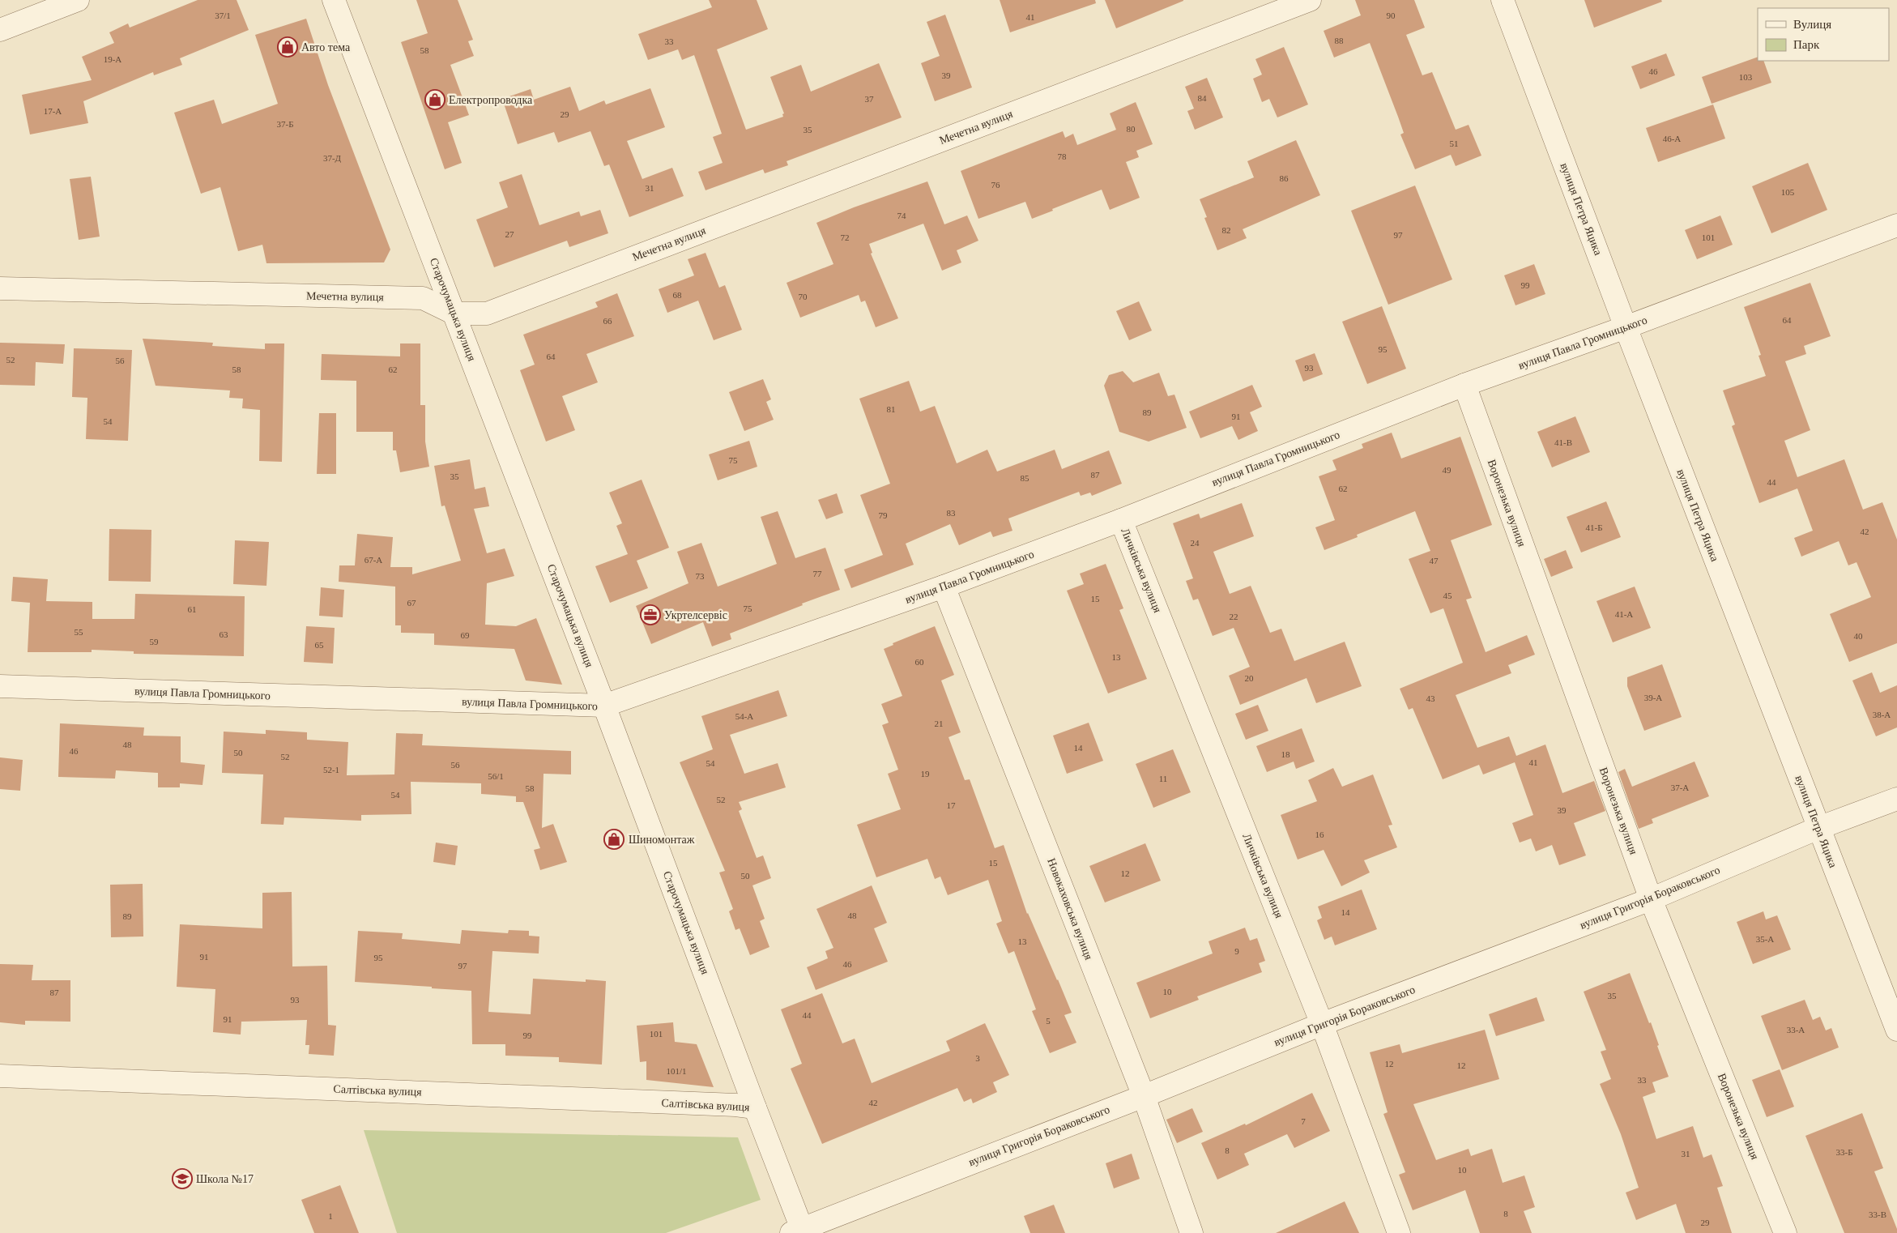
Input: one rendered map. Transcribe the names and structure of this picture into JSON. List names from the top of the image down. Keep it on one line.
{"streets":{"street":["Мечетна вулиця","вулиця Петра Яцика","Старочумацька вулиця","вулиця Павла Громницького","Воронезька вулиця","Личківська вулиця","вулиця Григорія Бораковського","Новокаховська вулиця","Салтівська вулиця"]},"crossings":[["Мечетна вулиця","Старочумацька вулиця"],["вулиця Петра Яцика","вулиця Павла Громницького"],["вулиця Петра Яцика","вулиця Григорія Бораковського"],["Старочумацька вулиця","вулиця Павла Громницького"],["Старочумацька вулиця","вулиця Григорія Бораковського"],["Старочумацька вулиця","Салтівська вулиця"],["вулиця Павла Громницького","Воронезька вулиця"],["вулиця Павла Громницького","Личківська вулиця"],["вулиця Павла Громницького","Новокаховська вулиця"],["Воронезька вулиця","вулиця Григорія Бораковського"],["Личківська вулиця","вулиця Григорія Бораковського"],["вулиця Григорія Бораковського","Новокаховська вулиця"]],"places":{"shop":["Авто тема","Електропроводка","Шиномонтаж"],"office":["Укртелсервіс"],"school or university":["Школа №17"]},"house_numbers":["37/1","90","41","88","33","58","19-А","46","39","103","84","37","17-А","29","37-Б","80","35","46-А","51","78","37-Д","86","76","31","105","74","82","27","97","72","101","99","68","70","64","66","95","64","52","56","93","58","62","81","89","91","54","41-В","75","49","87","35","85","44","62","83","79","41-Б","42","24","67-А","47","77","73","45","15","67","75","61","41-А","22","55","63","69","40","59","65","13","60","20","39-А","43","38-А","54-А","21","48","14","46","50","18","52","41","54","56","52-1","19","56/1","11","37-А","58","54","52","17","39","16","15","12","50","14","48","89","35-А","13","9","91","95","46","97","10","87","35","93","44","91","5","33-А","101","99","3","12","12","101/1","33","42","7","8","33-Б","31","10","8","33-В","1","29"],"legend":["Вулиця","Парк"]}
